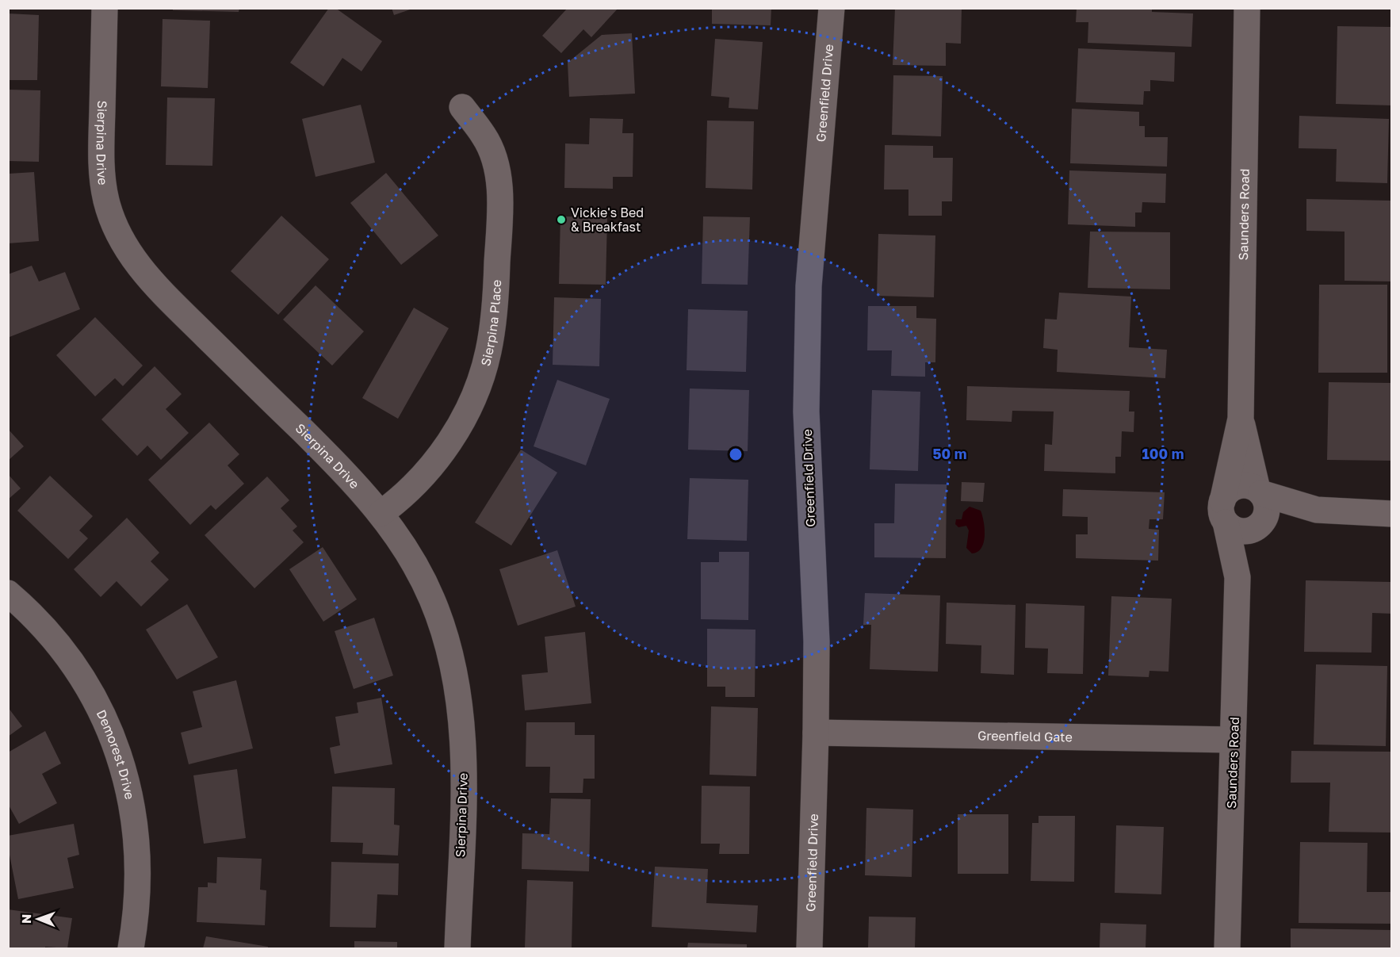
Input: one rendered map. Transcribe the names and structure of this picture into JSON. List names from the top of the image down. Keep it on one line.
{"streets":{"street":["Greenfield Drive","Sierpina Drive","Saunders Road","Sierpina Place","Greenfield Gate","Demorest Drive"]},"crossings":[["Greenfield Drive","Greenfield Gate"],["Sierpina Drive","Sierpina Place"],["Saunders Road","Greenfield Gate"]],"places":["Vickie's Bed & Breakfast"],"north":"left","rings":["50 m","100 m"]}
